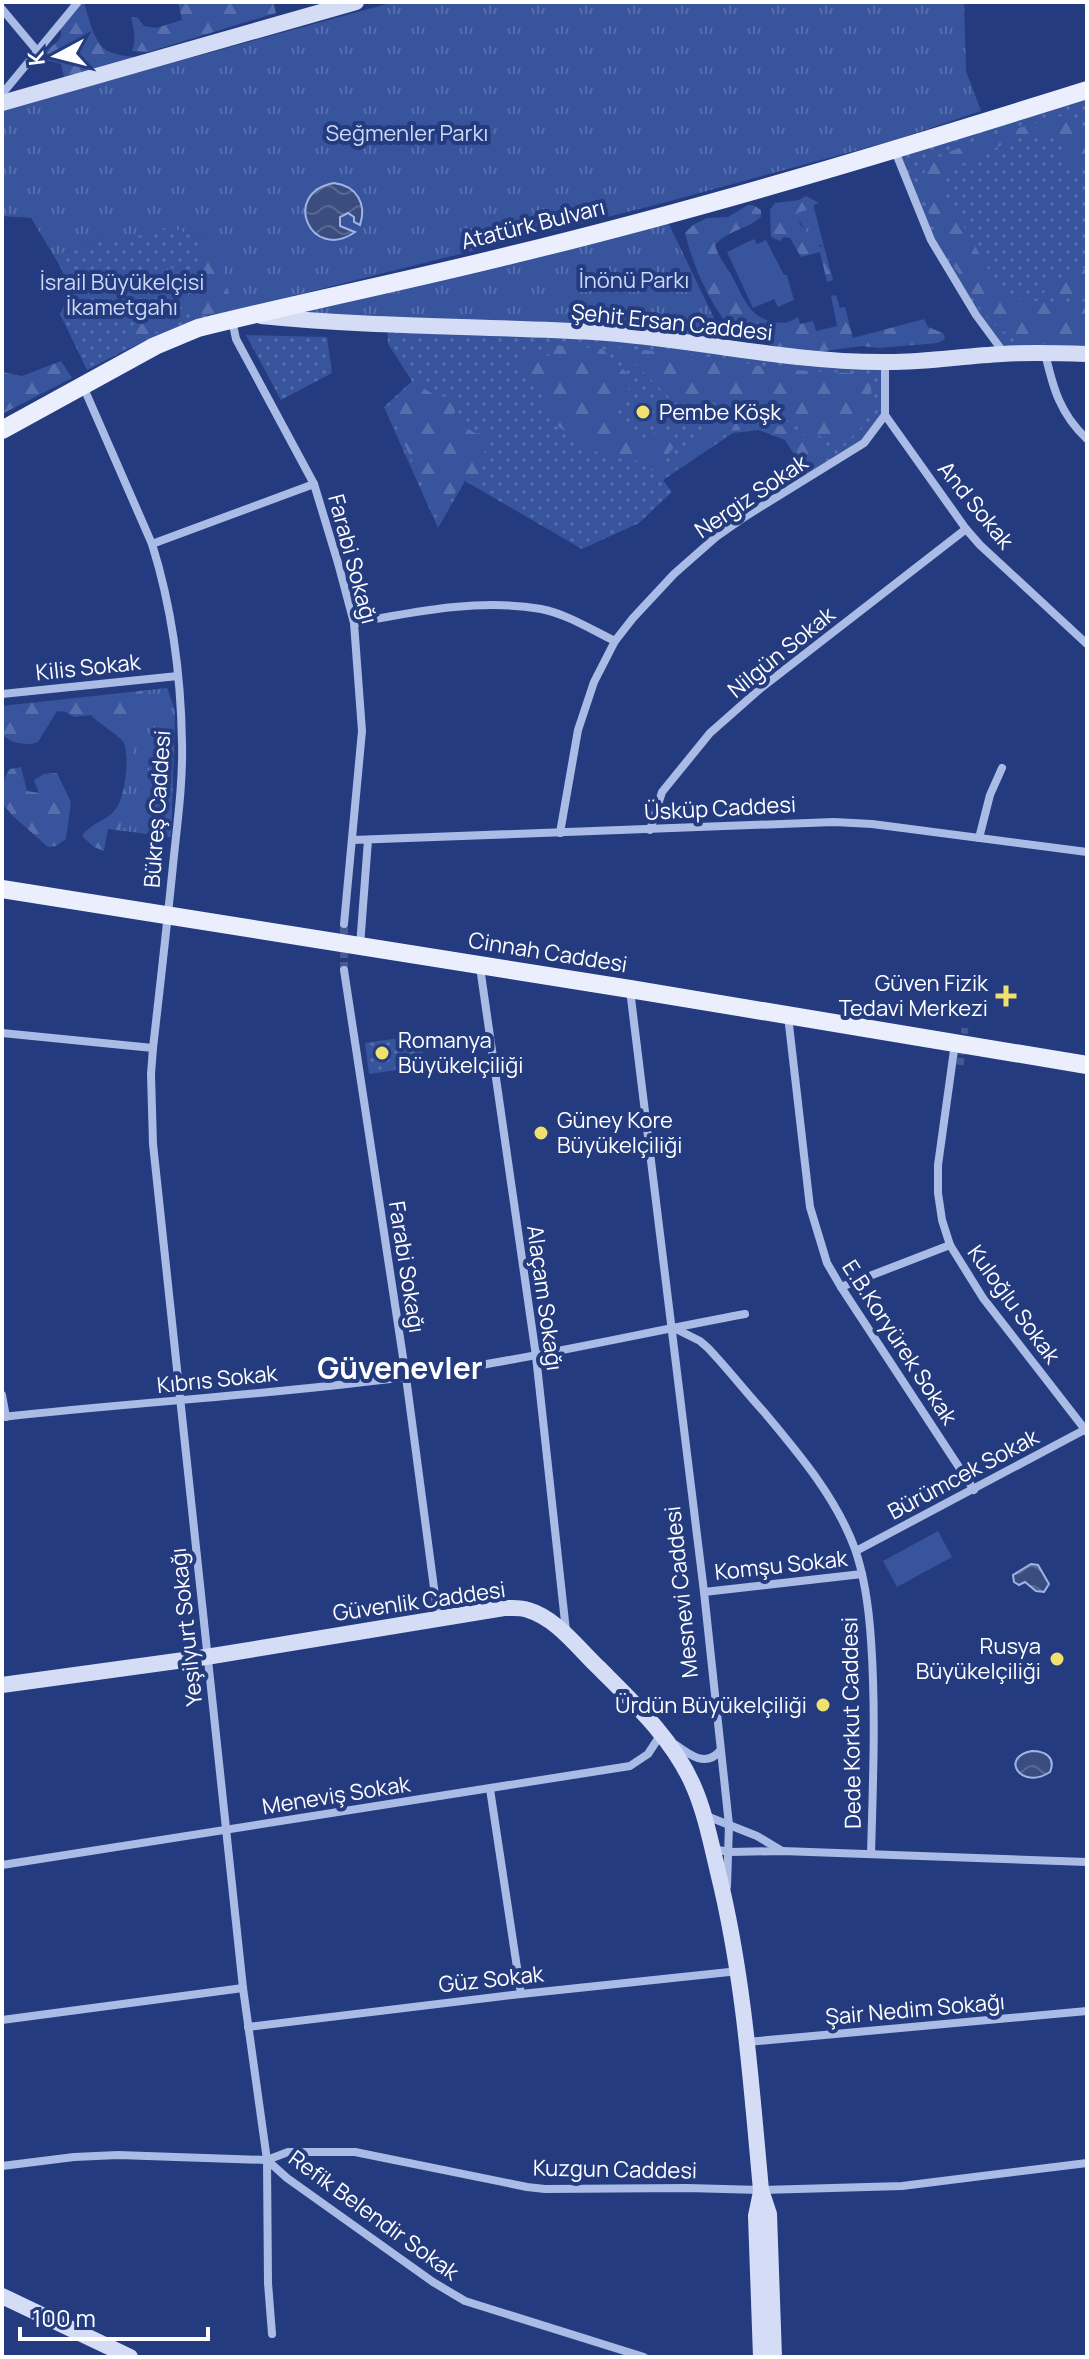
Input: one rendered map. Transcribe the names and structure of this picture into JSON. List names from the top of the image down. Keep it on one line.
{"streets":{"main road":["Atatürk Bulvarı","Şehit Ersan Caddesi","Cinnah Caddesi","Mesnevi Caddesi","Güvenlik Caddesi"],"street":["Nergiz Sokak","And Sokak","Farabi Sokağı","Nilgün Sokak","Kilis Sokak","Üsküp Caddesi","Bükreş Caddesi","Alaçam Sokağı","Kuloğlu Sokak","E.B.Koryürek Sokak","Kıbrıs Sokak","Bürümcek Sokak","Komşu Sokak","Yeşilyurt Sokağı","Dede Korkut Caddesi","Meneviş Sokak","Güz Sokak","Şair Nedim Sokağı","Kuzgun Caddesi","Refik Belendir Sokak"]},"crossings":[["Atatürk Bulvarı","Şehit Ersan Caddesi"],["Atatürk Bulvarı","Farabi Sokağı"],["Atatürk Bulvarı","Bükreş Caddesi"],["Nergiz Sokak","And Sokak"],["Nergiz Sokak","Üsküp Caddesi"],["And Sokak","Nilgün Sokak"],["Farabi Sokağı","Üsküp Caddesi"],["Farabi Sokağı","Kıbrıs Sokak"],["Farabi Sokağı","Güvenlik Caddesi"],["Nilgün Sokak","Üsküp Caddesi"],["Kilis Sokak","Bükreş Caddesi"],["Bükreş Caddesi","Cinnah Caddesi"],["Bükreş Caddesi","Yeşilyurt Sokağı"],["Cinnah Caddesi","Alaçam Sokağı"],["Cinnah Caddesi","Kuloğlu Sokak"],["Cinnah Caddesi","E.B.Koryürek Sokak"],["Cinnah Caddesi","Mesnevi Caddesi"],["Cinnah Caddesi","Yeşilyurt Sokağı"],["Alaçam Sokağı","Kıbrıs Sokak"],["Alaçam Sokağı","Güvenlik Caddesi"],["Kuloğlu Sokak","Bürümcek Sokak"],["E.B.Koryürek Sokak","Bürümcek Sokak"],["Kıbrıs Sokak","Mesnevi Caddesi"],["Kıbrıs Sokak","Yeşilyurt Sokağı"],["Kıbrıs Sokak","Dede Korkut Caddesi"],["Bürümcek Sokak","Dede Korkut Caddesi"],["Komşu Sokak","Mesnevi Caddesi"],["Komşu Sokak","Dede Korkut Caddesi"],["Mesnevi Caddesi","Güvenlik Caddesi"],["Mesnevi Caddesi","Dede Korkut Caddesi"],["Mesnevi Caddesi","Güz Sokak"],["Mesnevi Caddesi","Şair Nedim Sokağı"],["Mesnevi Caddesi","Kuzgun Caddesi"],["Güvenlik Caddesi","Yeşilyurt Sokağı"],["Güvenlik Caddesi","Meneviş Sokak"],["Yeşilyurt Sokağı","Meneviş Sokak"],["Yeşilyurt Sokağı","Güz Sokak"],["Yeşilyurt Sokağı","Kuzgun Caddesi"],["Yeşilyurt Sokağı","Refik Belendir Sokak"],["Kuzgun Caddesi","Refik Belendir Sokak"]],"districts":["Güvenevler"],"parks":["Seğmenler Parkı","İnönü Parkı","İsrail Büyükelçisi İkametgahı"],"places":{"other":["Pembe Köşk","Romanya Büyükelçiliği","Güney Kore Büyükelçiliği","Rusya Büyükelçiliği","Ürdün Büyükelçiliği"],"health":["Güven Fizik Tedavi Merkezi"]},"scale_bar":"100 m","north":"left"}
